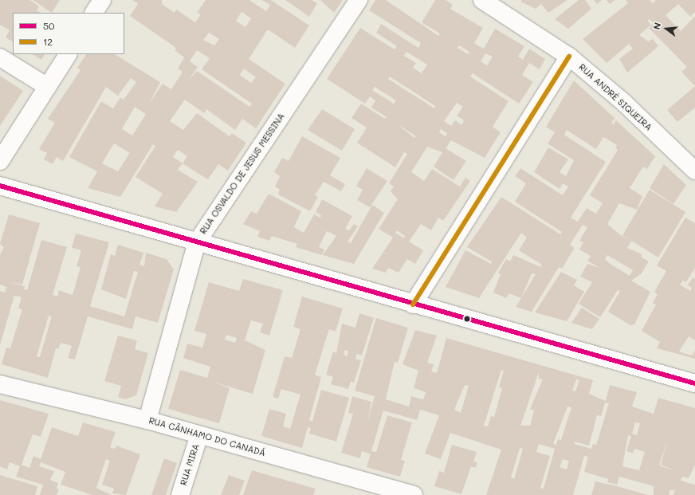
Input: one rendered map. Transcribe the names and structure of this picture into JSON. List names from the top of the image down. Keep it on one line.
{"streets":{"street":["RUA ANDRÉ SIQUEIRA","RUA OSVALDO DE JESUS MESSINA","RUA CÂNHAMO DO CANADÁ","RUA MIRA"]},"crossings":[["RUA OSVALDO DE JESUS MESSINA","RUA CÂNHAMO DO CANADÁ"],["RUA CÂNHAMO DO CANADÁ","RUA MIRA"]],"lines":["transit line 12","transit line 50"],"legend":["50","12"],"north":"left"}
